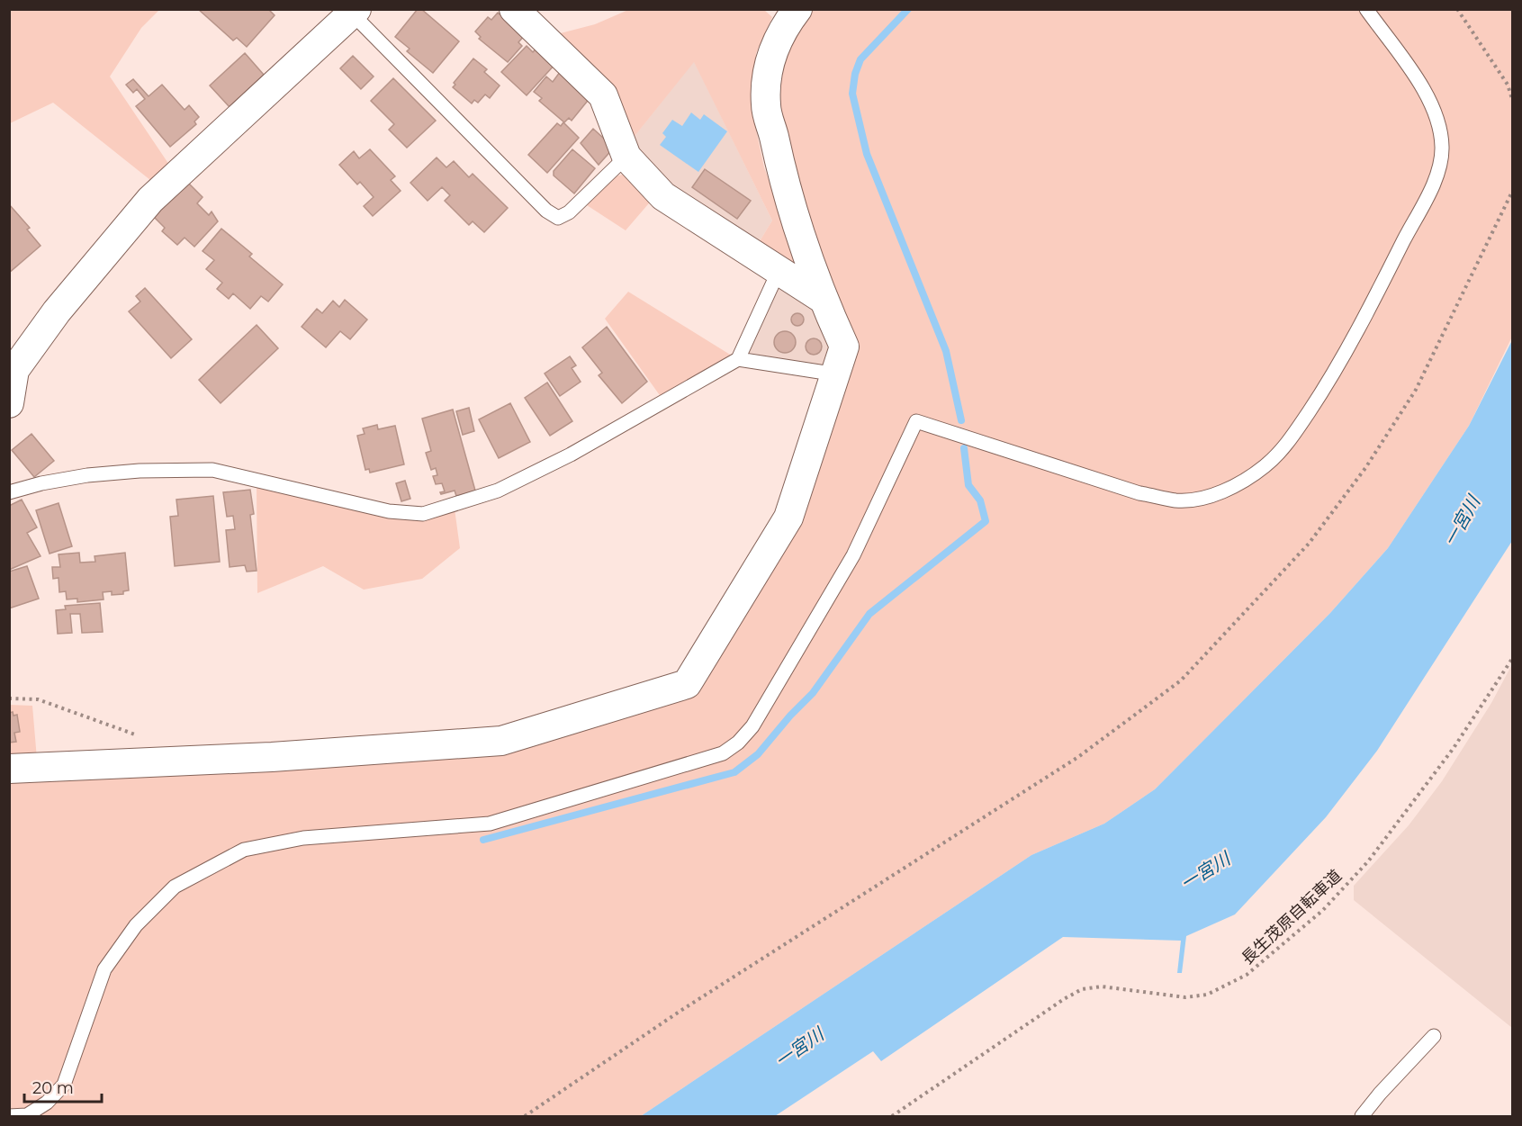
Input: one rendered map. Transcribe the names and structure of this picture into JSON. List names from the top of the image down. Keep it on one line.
{"streets":{"path":["長生茂原自転車道"]},"water":["一宮川"],"scale_bar":"20 m"}
